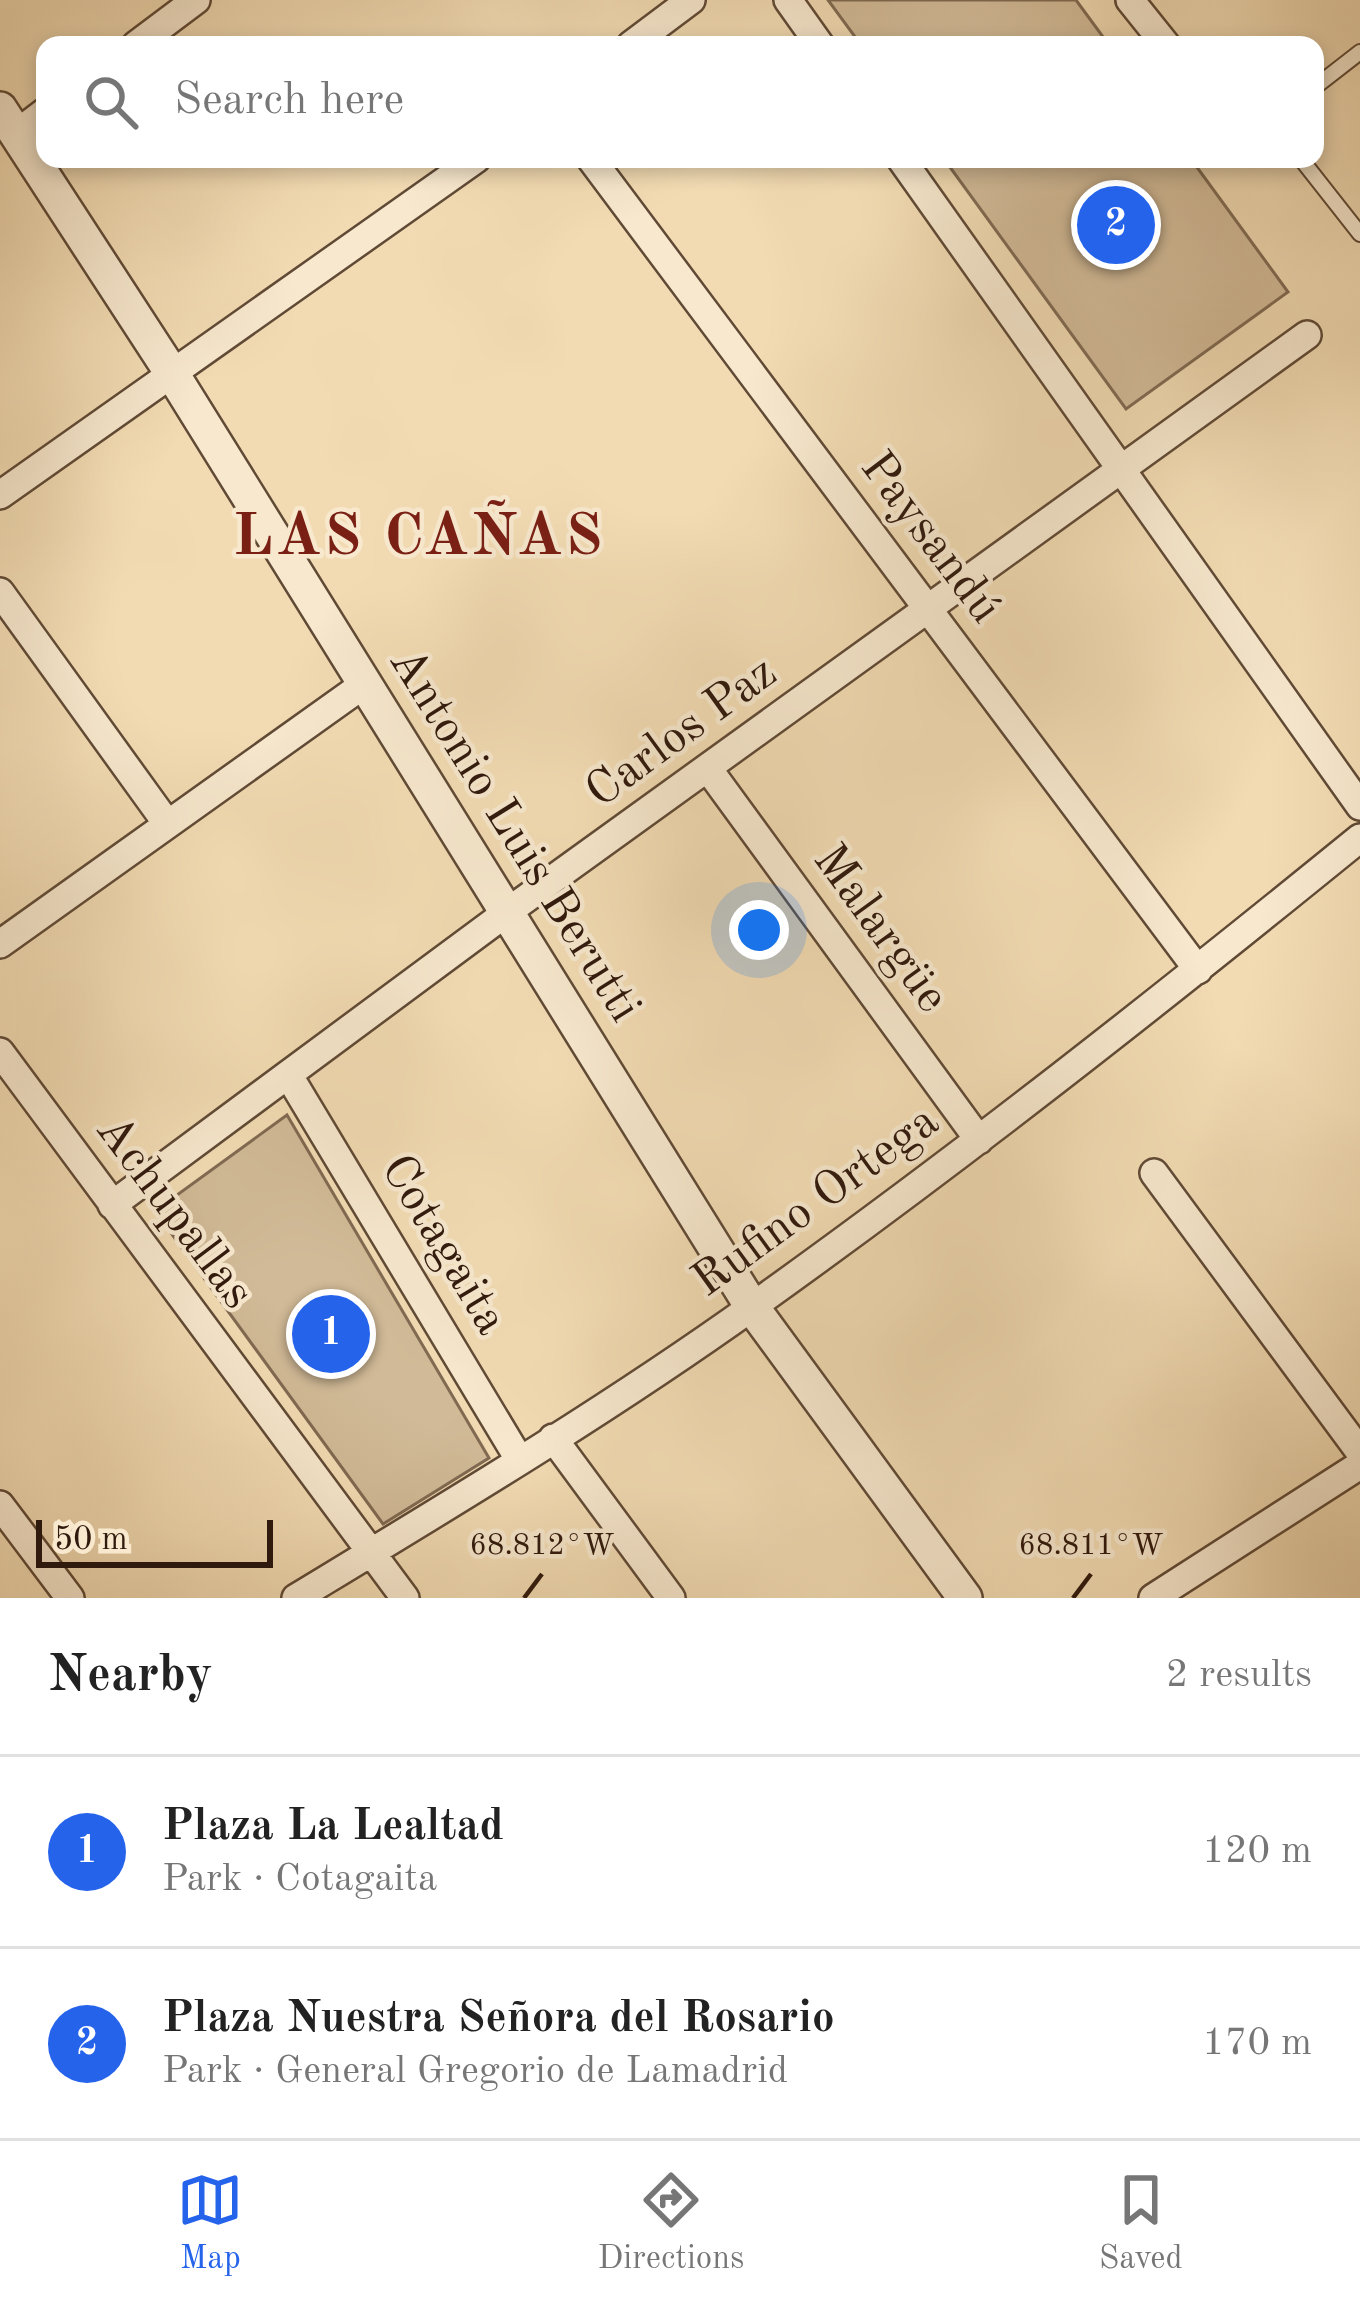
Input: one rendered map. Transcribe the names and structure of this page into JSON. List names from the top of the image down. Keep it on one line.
{"streets":{"street":["Paysandú","Carlos Paz","Antonio Luis Berutti","Malargüe","Rufino Ortega","Achupallas","Cotagaita"]},"crossings":[["Paysandú","Carlos Paz"],["Paysandú","Rufino Ortega"],["Carlos Paz","Antonio Luis Berutti"],["Carlos Paz","Malargüe"],["Carlos Paz","Achupallas"],["Carlos Paz","Cotagaita"],["Antonio Luis Berutti","Rufino Ortega"],["Malargüe","Rufino Ortega"],["Rufino Ortega","Achupallas"],["Rufino Ortega","Cotagaita"]],"districts":["LAS CAÑAS"],"scale_bar":"50 m","page":{"search":"Search here","pins":["2","1"],"scale":"50 m","heading":["Nearby","2 results"],"list":[{"mark":"1","name":"Plaza La Lealtad","note":"Park · Cotagaita","value":"120 m"},{"mark":"2","name":"Plaza Nuestra Señora del Rosario","note":"Park · General Gregorio de Lamadrid","value":"170 m"}],"nav":["Map","Directions","Saved"]},"coordinates":["68.812°W","68.811°W"]}
